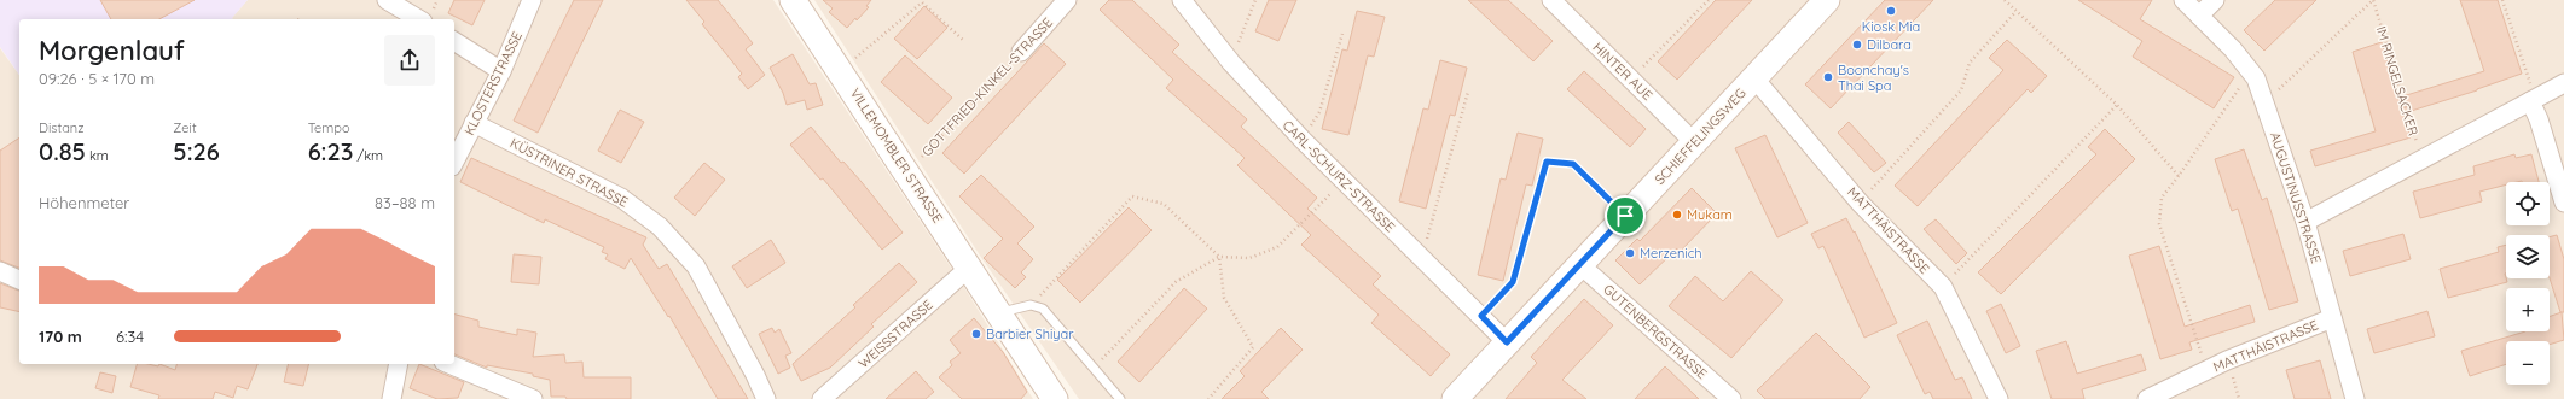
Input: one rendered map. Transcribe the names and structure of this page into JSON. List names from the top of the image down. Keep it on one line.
{"streets":{"street":["HINTER AUE","KLOSTERSTRASSE","GOTTFRIED-KINKEL-STRASSE","SCHIEFFELINGSWEG","VILLEMOMBLER STRASSE","KÜSTRINER STRASSE","CARL-SCHURZ-STRASSE","AUGUSTINUSSTRASSE","MATTHÄISTRASSE","GUTENBERGSTRASSE","WEISSSTRASSE"],"path":["IM RINGELSACKER"]},"crossings":[["HINTER AUE","SCHIEFFELINGSWEG"],["KLOSTERSTRASSE","KÜSTRINER STRASSE"],["GOTTFRIED-KINKEL-STRASSE","VILLEMOMBLER STRASSE"],["SCHIEFFELINGSWEG","CARL-SCHURZ-STRASSE"],["SCHIEFFELINGSWEG","MATTHÄISTRASSE"],["SCHIEFFELINGSWEG","GUTENBERGSTRASSE"],["VILLEMOMBLER STRASSE","WEISSSTRASSE"],["AUGUSTINUSSTRASSE","MATTHÄISTRASSE"]],"places":["Kiosk Mia","Dilbara","Boonchay's Thai Spa","Mukam","Merzenich","Barbier Shiyar"],"page":{"heading":["Morgenlauf","09:26 · 5 × 170 m"],"stats":[["Distanz","0.85 km"],["Zeit","5:26"],["Tempo","6:23 /km"]],"map_buttons":["+","−"],"chart":["Höhenmeter","83–88 m"],"list":[{"name":"170 m","note":"6:34"}]}}
